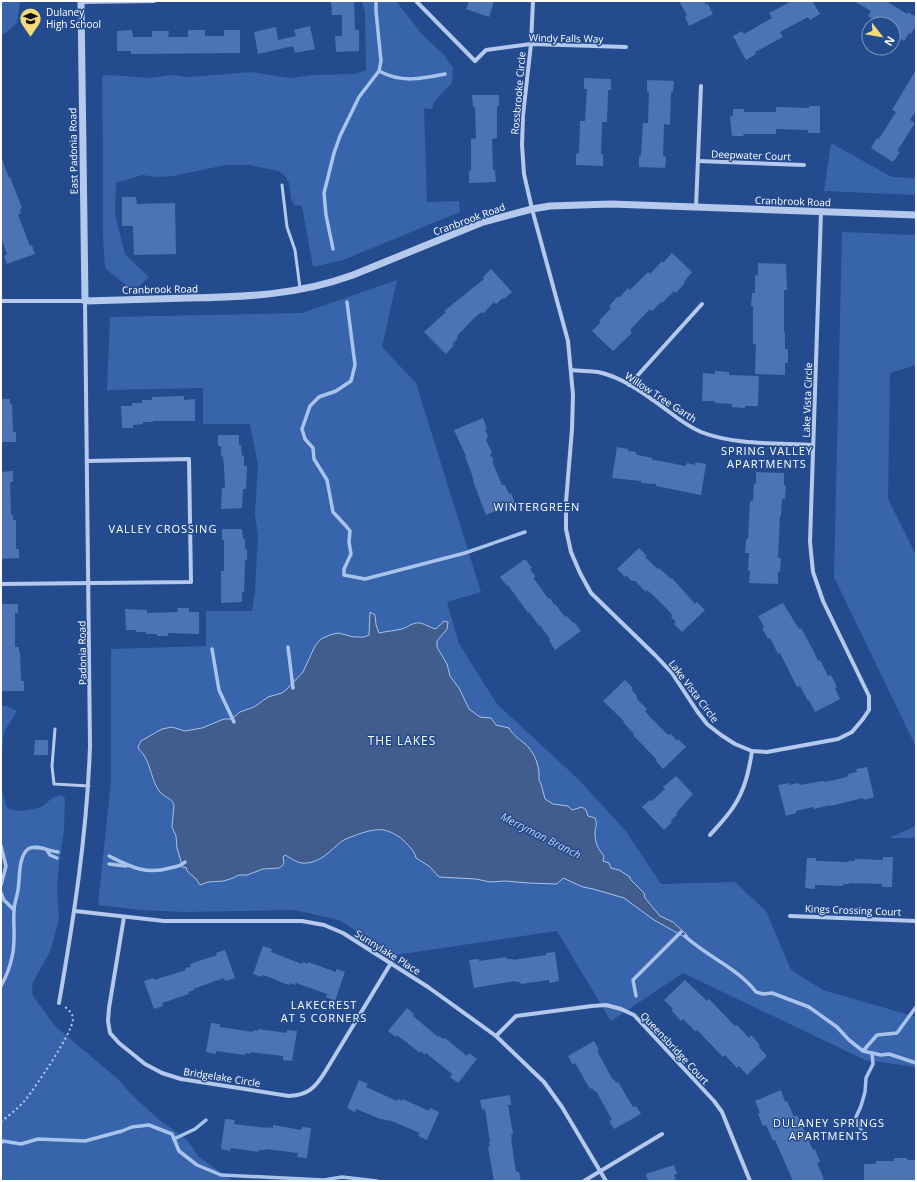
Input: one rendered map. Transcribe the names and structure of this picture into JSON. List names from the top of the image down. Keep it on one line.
{"streets":{"street":["Windy Falls Way","Rossbrooke Circle","East Padonia Road","Deepwater Court","Cranbrook Road","Willow Tree Garth","Lake Vista Circle","Padonia Road","Kings Crossing Court","Sunnylake Place","Queensbridge Court","Bridgelake Circle"]},"crossings":[["Windy Falls Way","Rossbrooke Circle"],["Rossbrooke Circle","Cranbrook Road"],["Rossbrooke Circle","Lake Vista Circle"],["East Padonia Road","Cranbrook Road"],["East Padonia Road","Padonia Road"],["Deepwater Court","Cranbrook Road"],["Cranbrook Road","Lake Vista Circle"],["Cranbrook Road","Padonia Road"],["Willow Tree Garth","Lake Vista Circle"],["Padonia Road","Sunnylake Place"],["Sunnylake Place","Queensbridge Court"],["Sunnylake Place","Bridgelake Circle"]],"districts":["SPRING VALLEY APARTMENTS","WINTERGREEN","VALLEY CROSSING","THE LAKES","LAKECREST AT 5 CORNERS","DULANEY SPRINGS APARTMENTS"],"water":["Merryman Branch"],"places":{"school or university":["Dulaney High School"]},"north":"bottom right"}
